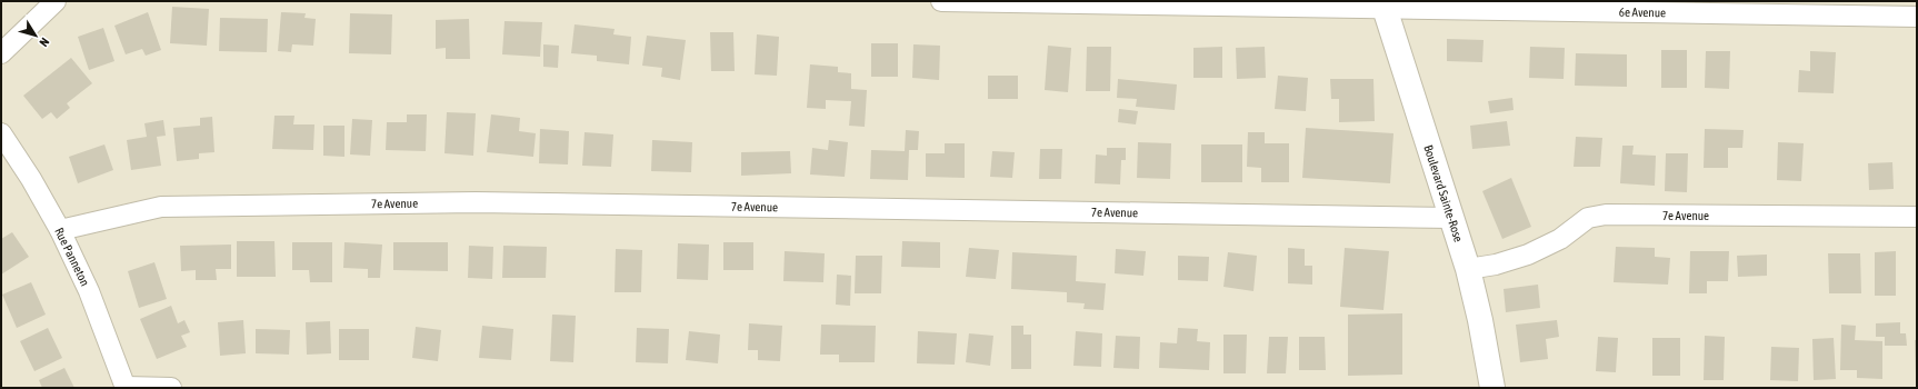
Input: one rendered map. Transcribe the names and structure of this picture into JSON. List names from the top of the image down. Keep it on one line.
{"streets":{"street":["6e Avenue","Boulevard Sainte-Rose","7e Avenue","Rue Panneton"]},"crossings":[["6e Avenue","Boulevard Sainte-Rose"],["Boulevard Sainte-Rose","7e Avenue"],["7e Avenue","Rue Panneton"]],"north":"bottom right"}
